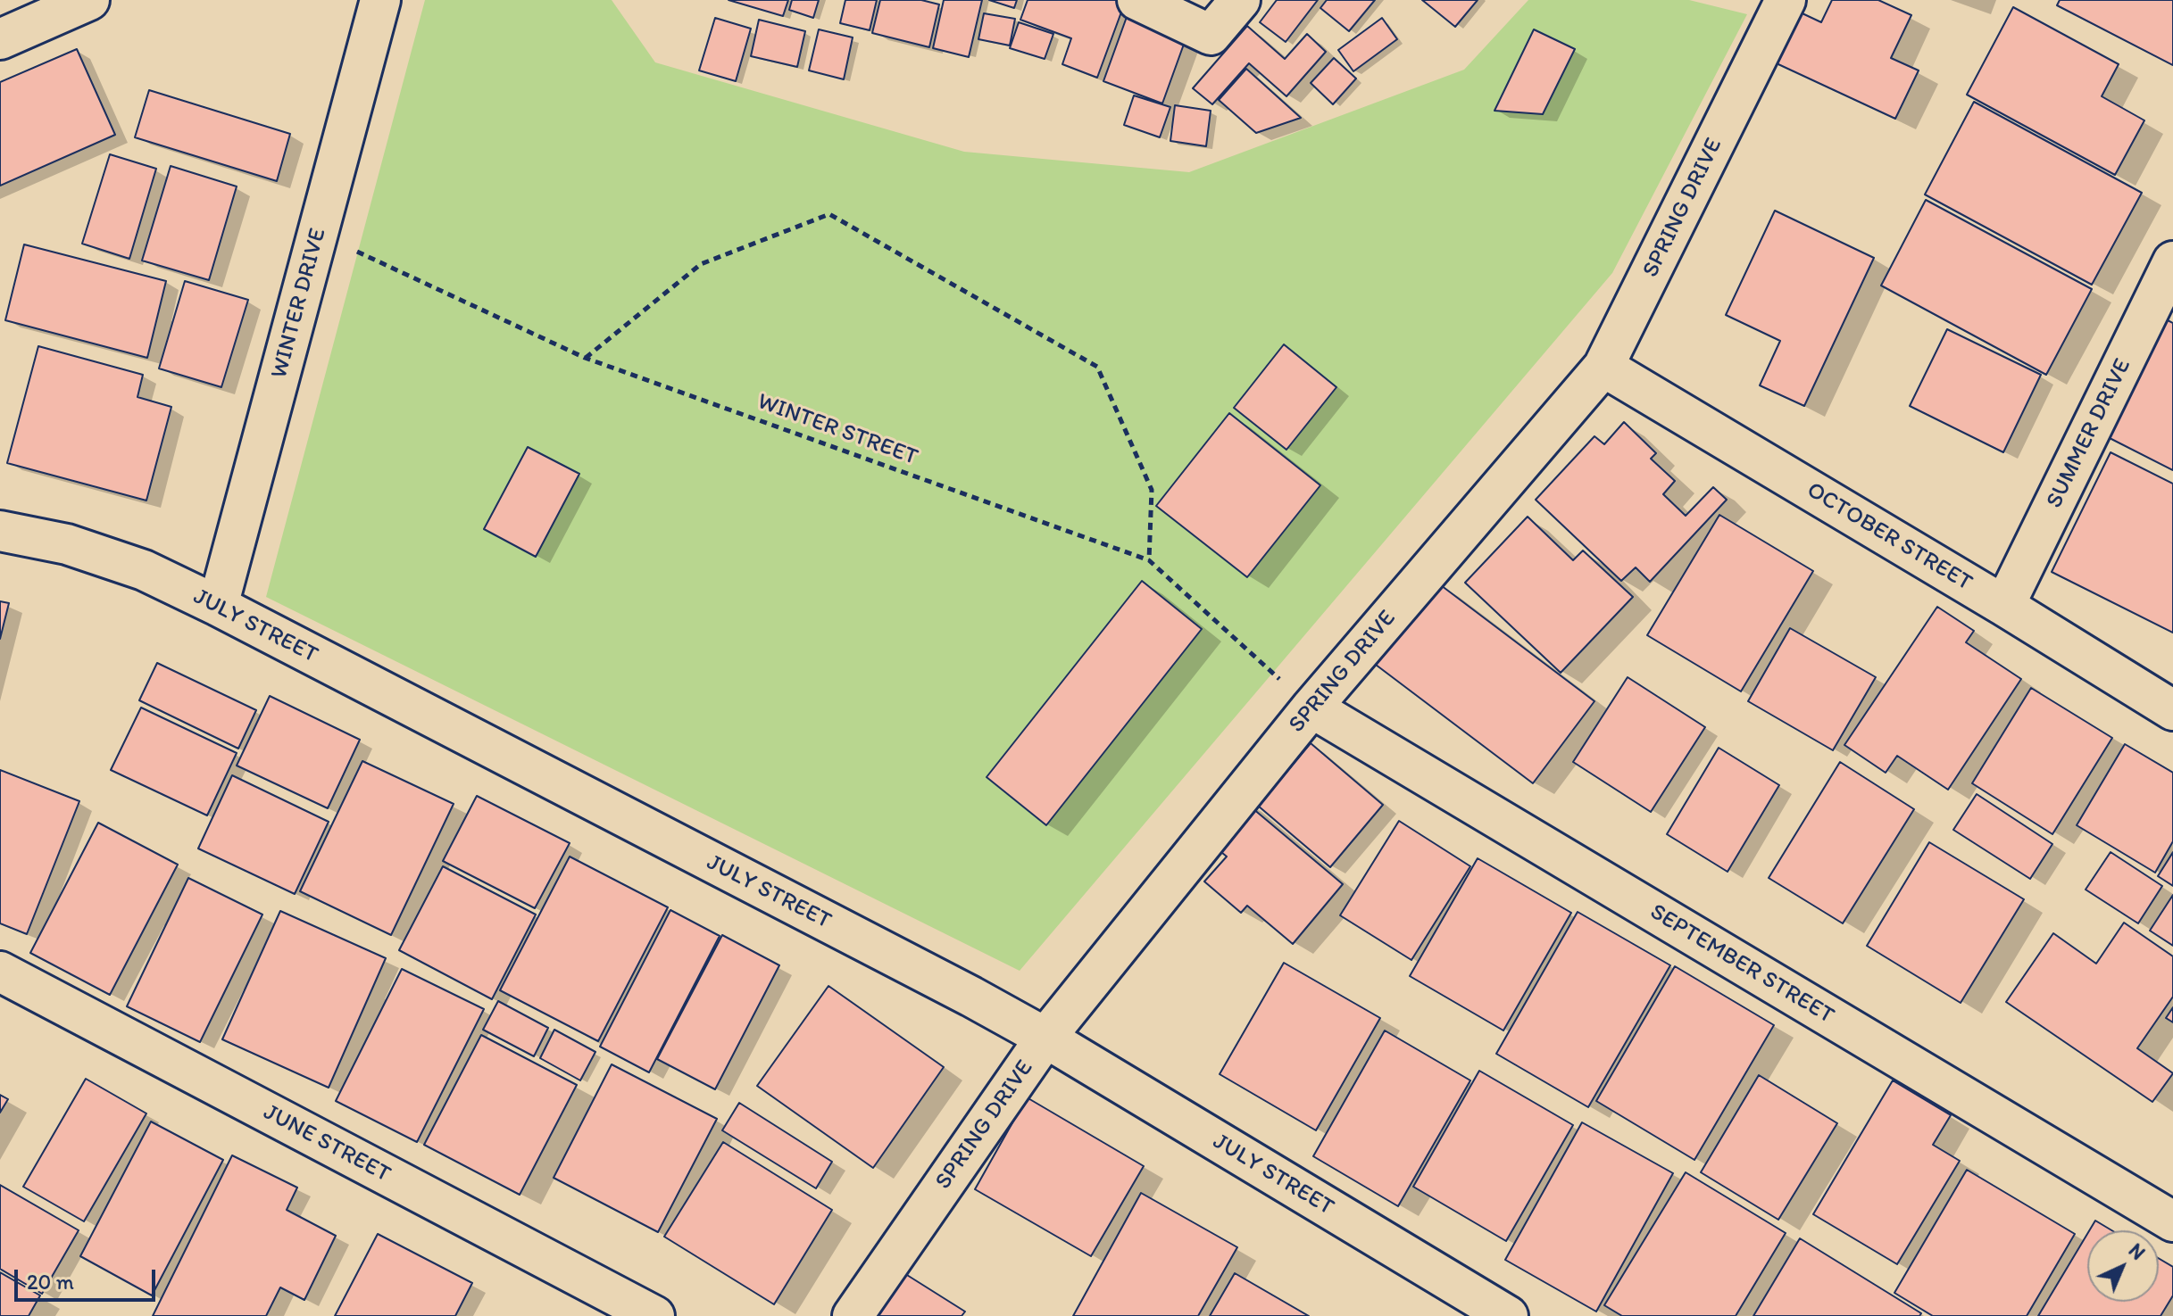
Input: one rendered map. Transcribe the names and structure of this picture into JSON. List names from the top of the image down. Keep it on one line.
{"streets":{"street":["SPRING DRIVE","WINTER DRIVE","SUMMER DRIVE","OCTOBER STREET","JULY STREET","SEPTEMBER STREET","JUNE STREET"],"path":["WINTER STREET"]},"crossings":[["SPRING DRIVE","WINTER STREET"],["SPRING DRIVE","OCTOBER STREET"],["SPRING DRIVE","JULY STREET"],["SPRING DRIVE","SEPTEMBER STREET"],["WINTER DRIVE","WINTER STREET"],["WINTER DRIVE","JULY STREET"],["WINTER STREET","SEPTEMBER STREET"],["SUMMER DRIVE","OCTOBER STREET"]],"scale_bar":"20 m","north":"top right"}
